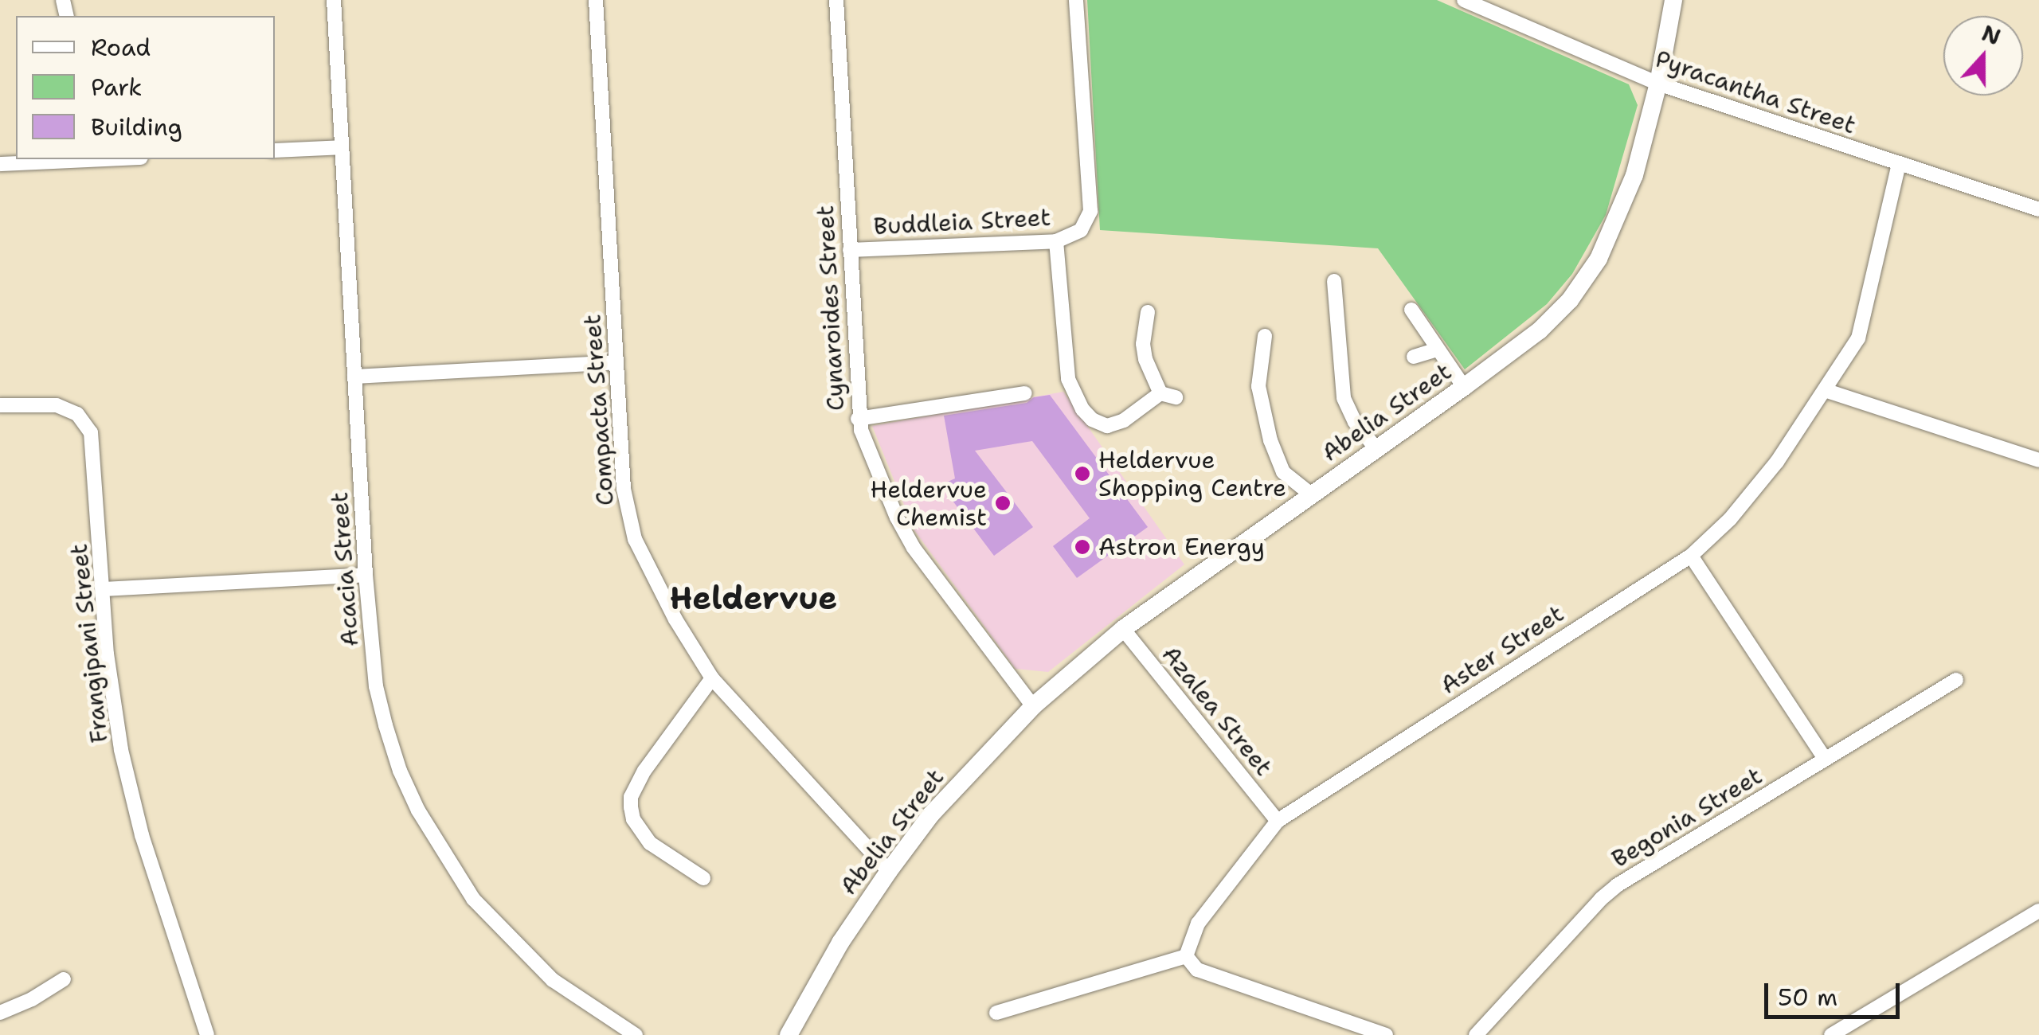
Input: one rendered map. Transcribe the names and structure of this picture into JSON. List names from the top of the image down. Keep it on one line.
{"streets":{"street":["Pyracantha Street","Buddleia Street","Cynaroides Street","Compacta Street","Abelia Street","Acacia Street","Frangipani Street","Aster Street","Azalea Street","Begonia Street"]},"crossings":[["Pyracantha Street","Abelia Street"],["Pyracantha Street","Aster Street"],["Buddleia Street","Cynaroides Street"],["Cynaroides Street","Abelia Street"],["Compacta Street","Abelia Street"],["Abelia Street","Azalea Street"],["Aster Street","Azalea Street"]],"districts":["Heldervue"],"places":["Heldervue Shopping Centre","Heldervue Chemist","Astron Energy"],"legend":["Road","Park","Building"],"scale_bar":"50 m","north":"top"}
